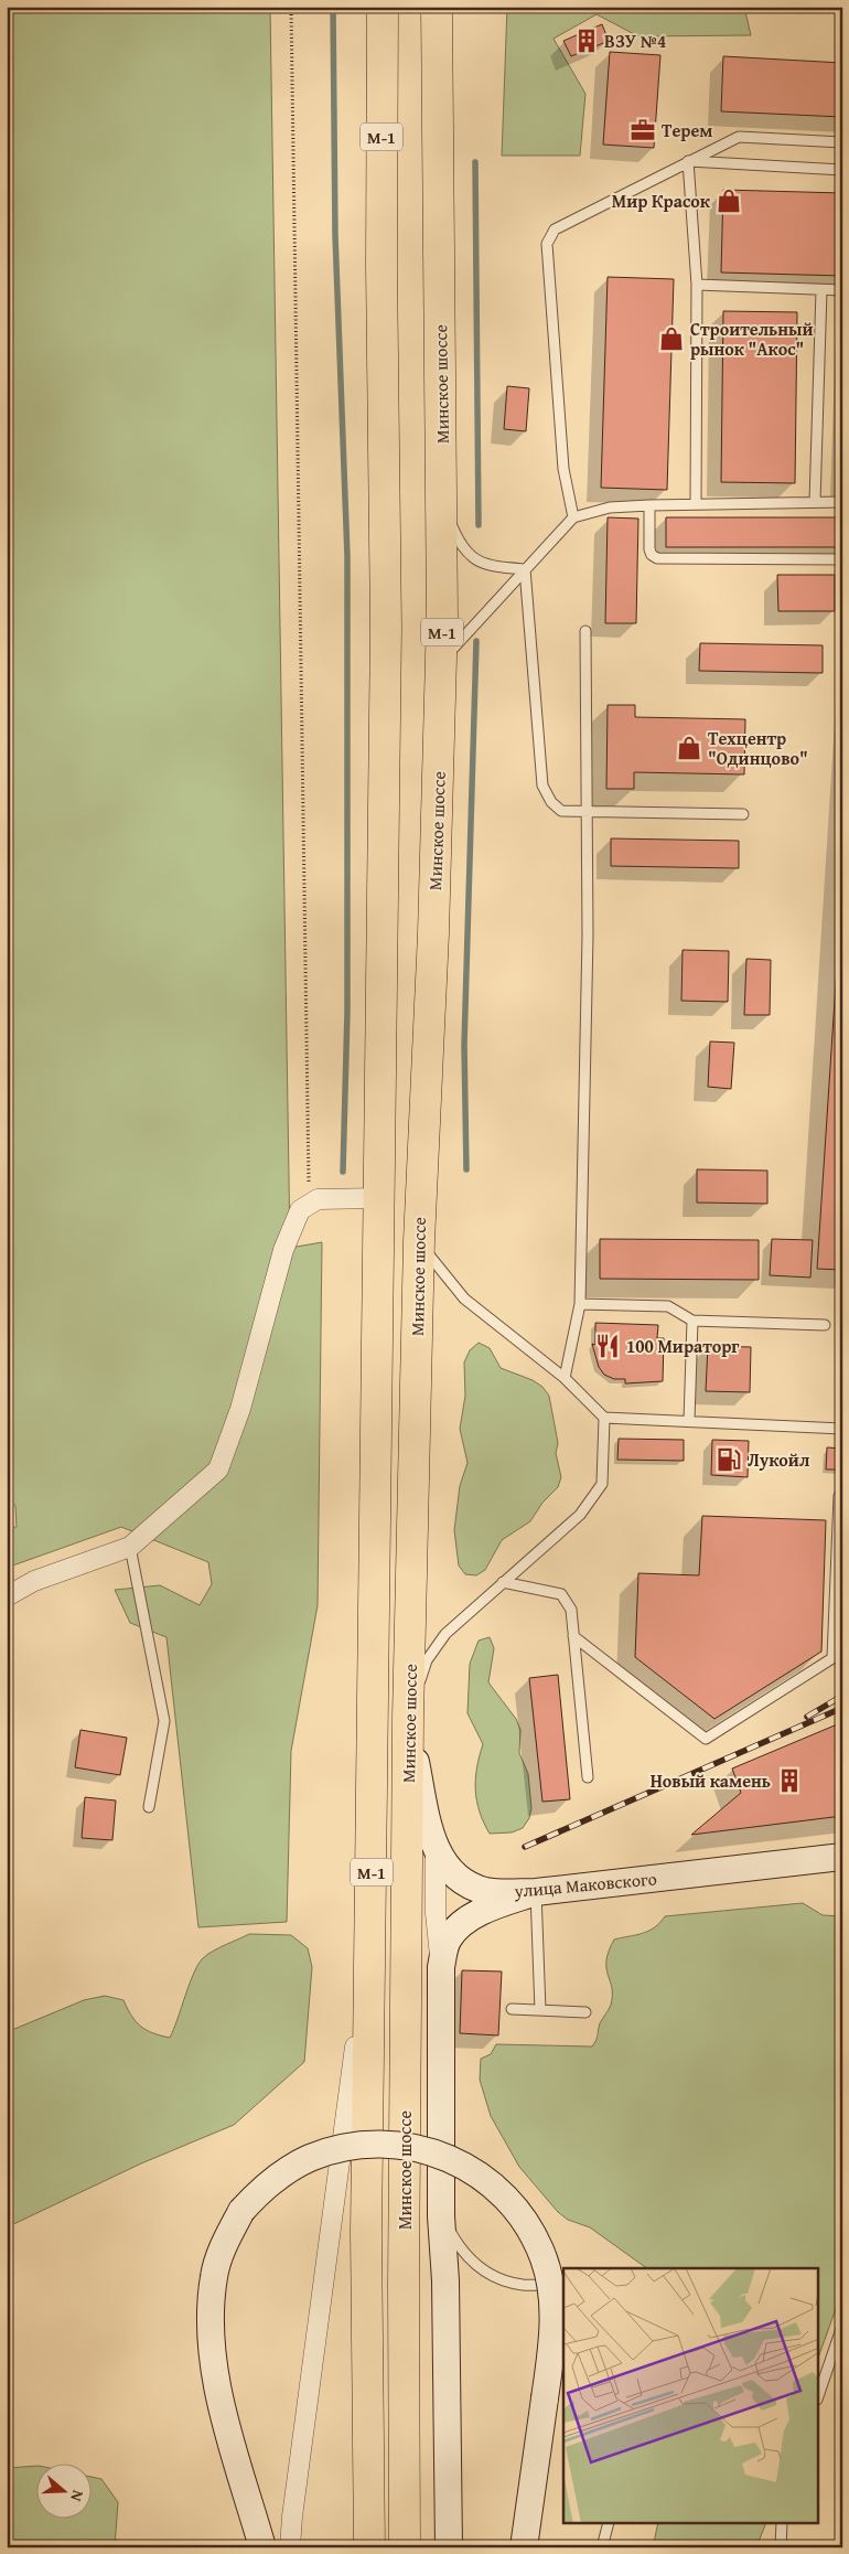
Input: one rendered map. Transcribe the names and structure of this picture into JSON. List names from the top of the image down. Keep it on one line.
{"streets":{"highway":["М-1","Минское шоссе"],"main road":["улица Маковского"]},"crossings":[["Минское шоссе","улица Маковского"]],"places":{"building":["ВЗУ №4","Новый камень"],"office":["Терем"],"shop":["Мир Красок","Строительный рынок \"Акос\"","Техцентр \"Одинцово\""],"restaurant":["100 Мираторг"],"fuel station":["Лукойл"]},"north":"right"}
